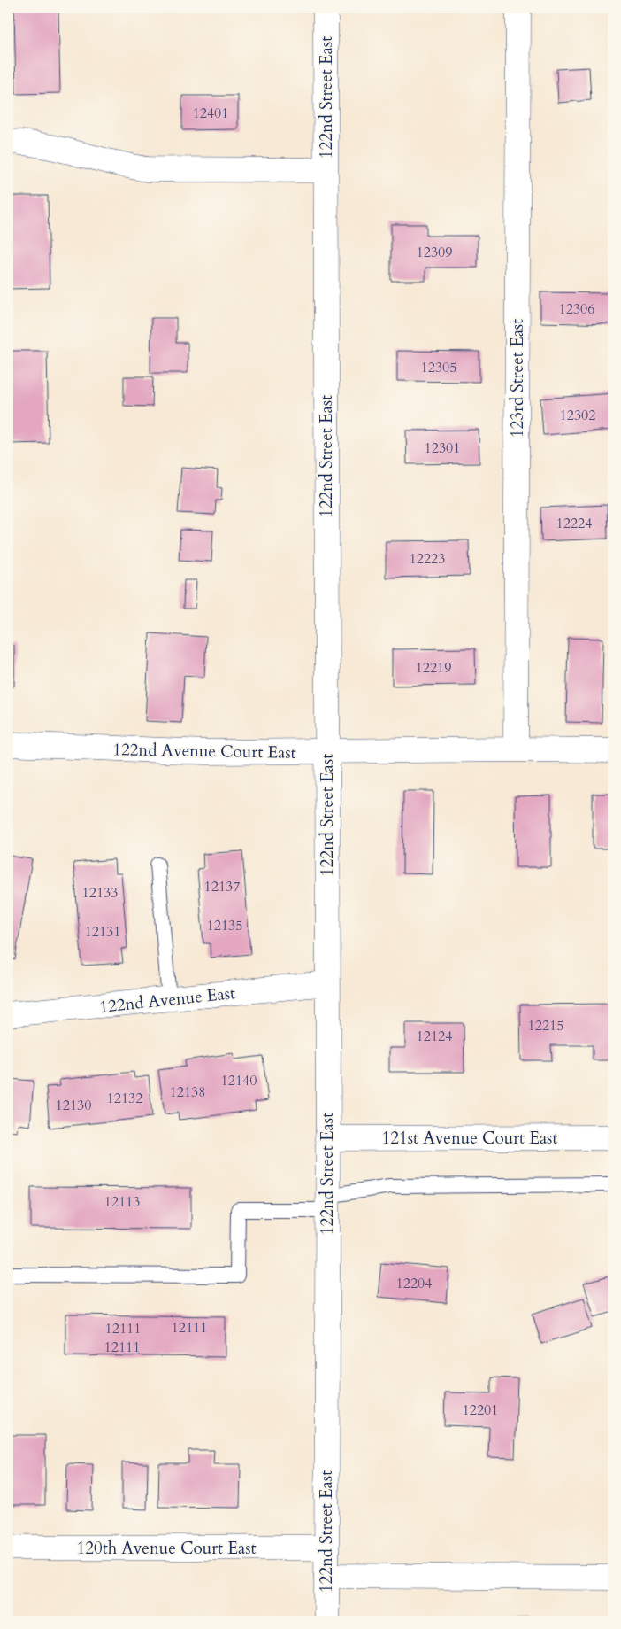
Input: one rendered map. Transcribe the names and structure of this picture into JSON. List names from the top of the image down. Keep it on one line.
{"streets":{"street":["122nd Street East","123rd Street East","122nd Avenue Court East","122nd Avenue East","121st Avenue Court East","120th Avenue Court East"]},"crossings":[["122nd Street East","122nd Avenue Court East"],["122nd Street East","122nd Avenue East"],["122nd Street East","121st Avenue Court East"],["122nd Street East","120th Avenue Court East"],["123rd Street East","122nd Avenue Court East"]],"house_numbers":["12401","12309","12306","12305","12302","12301","12224","12223","12219","12137","12133","12135","12131","12215","12124","12140","12138","12132","12130","12113","12204","12111","12111","12111","12201"]}
